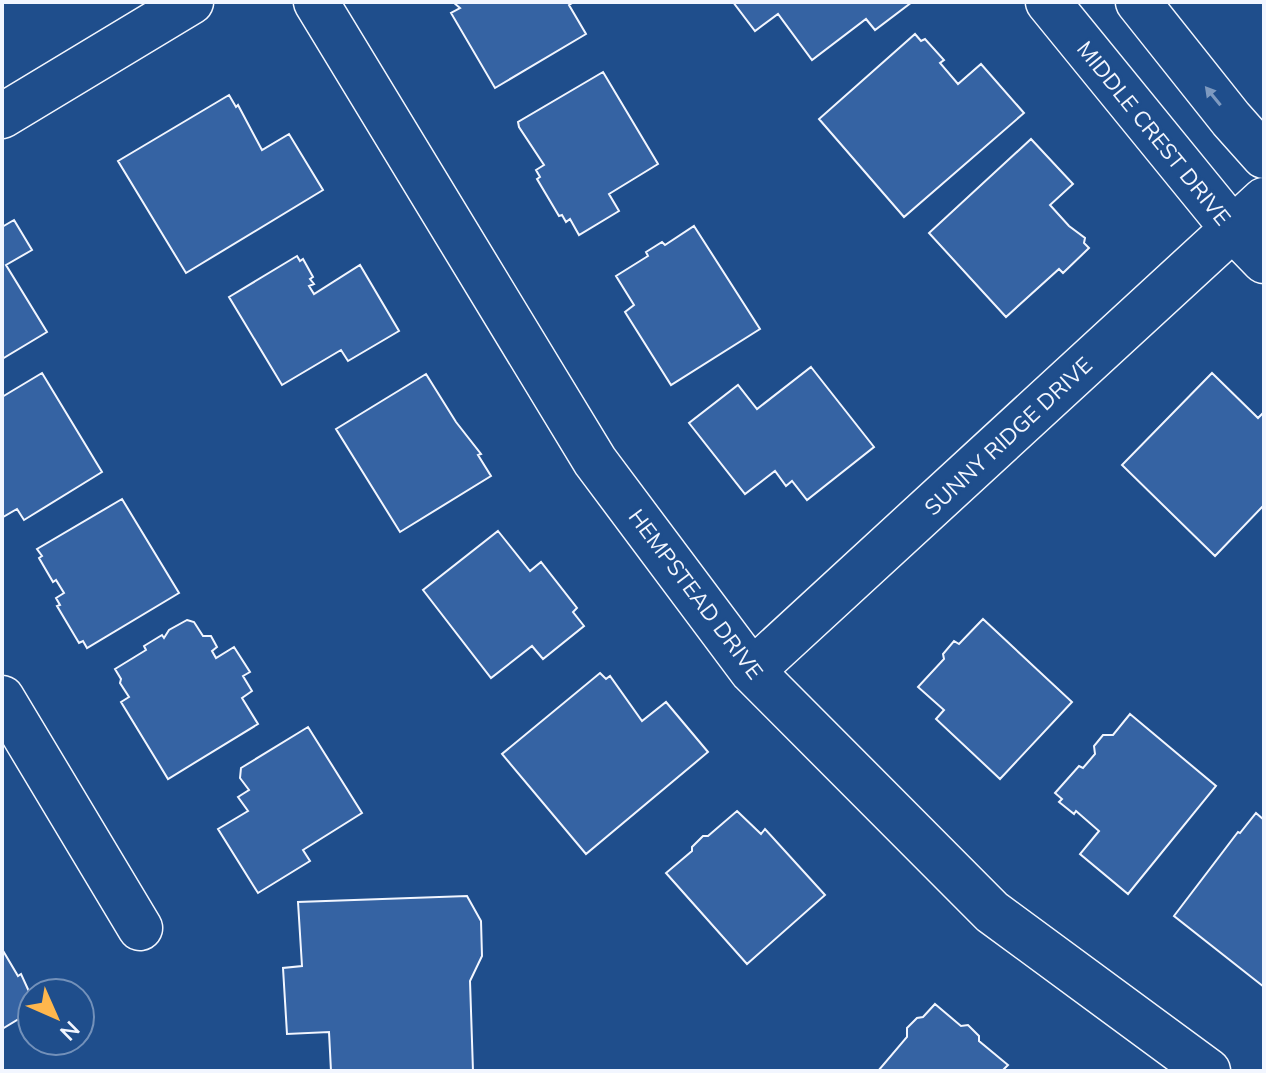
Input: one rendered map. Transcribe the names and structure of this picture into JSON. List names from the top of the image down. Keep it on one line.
{"streets":{"street":["MIDDLE CREST DRIVE","SUNNY RIDGE DRIVE","HEMPSTEAD DRIVE"]},"crossings":[["MIDDLE CREST DRIVE","SUNNY RIDGE DRIVE"],["SUNNY RIDGE DRIVE","HEMPSTEAD DRIVE"]],"north":"bottom right"}
